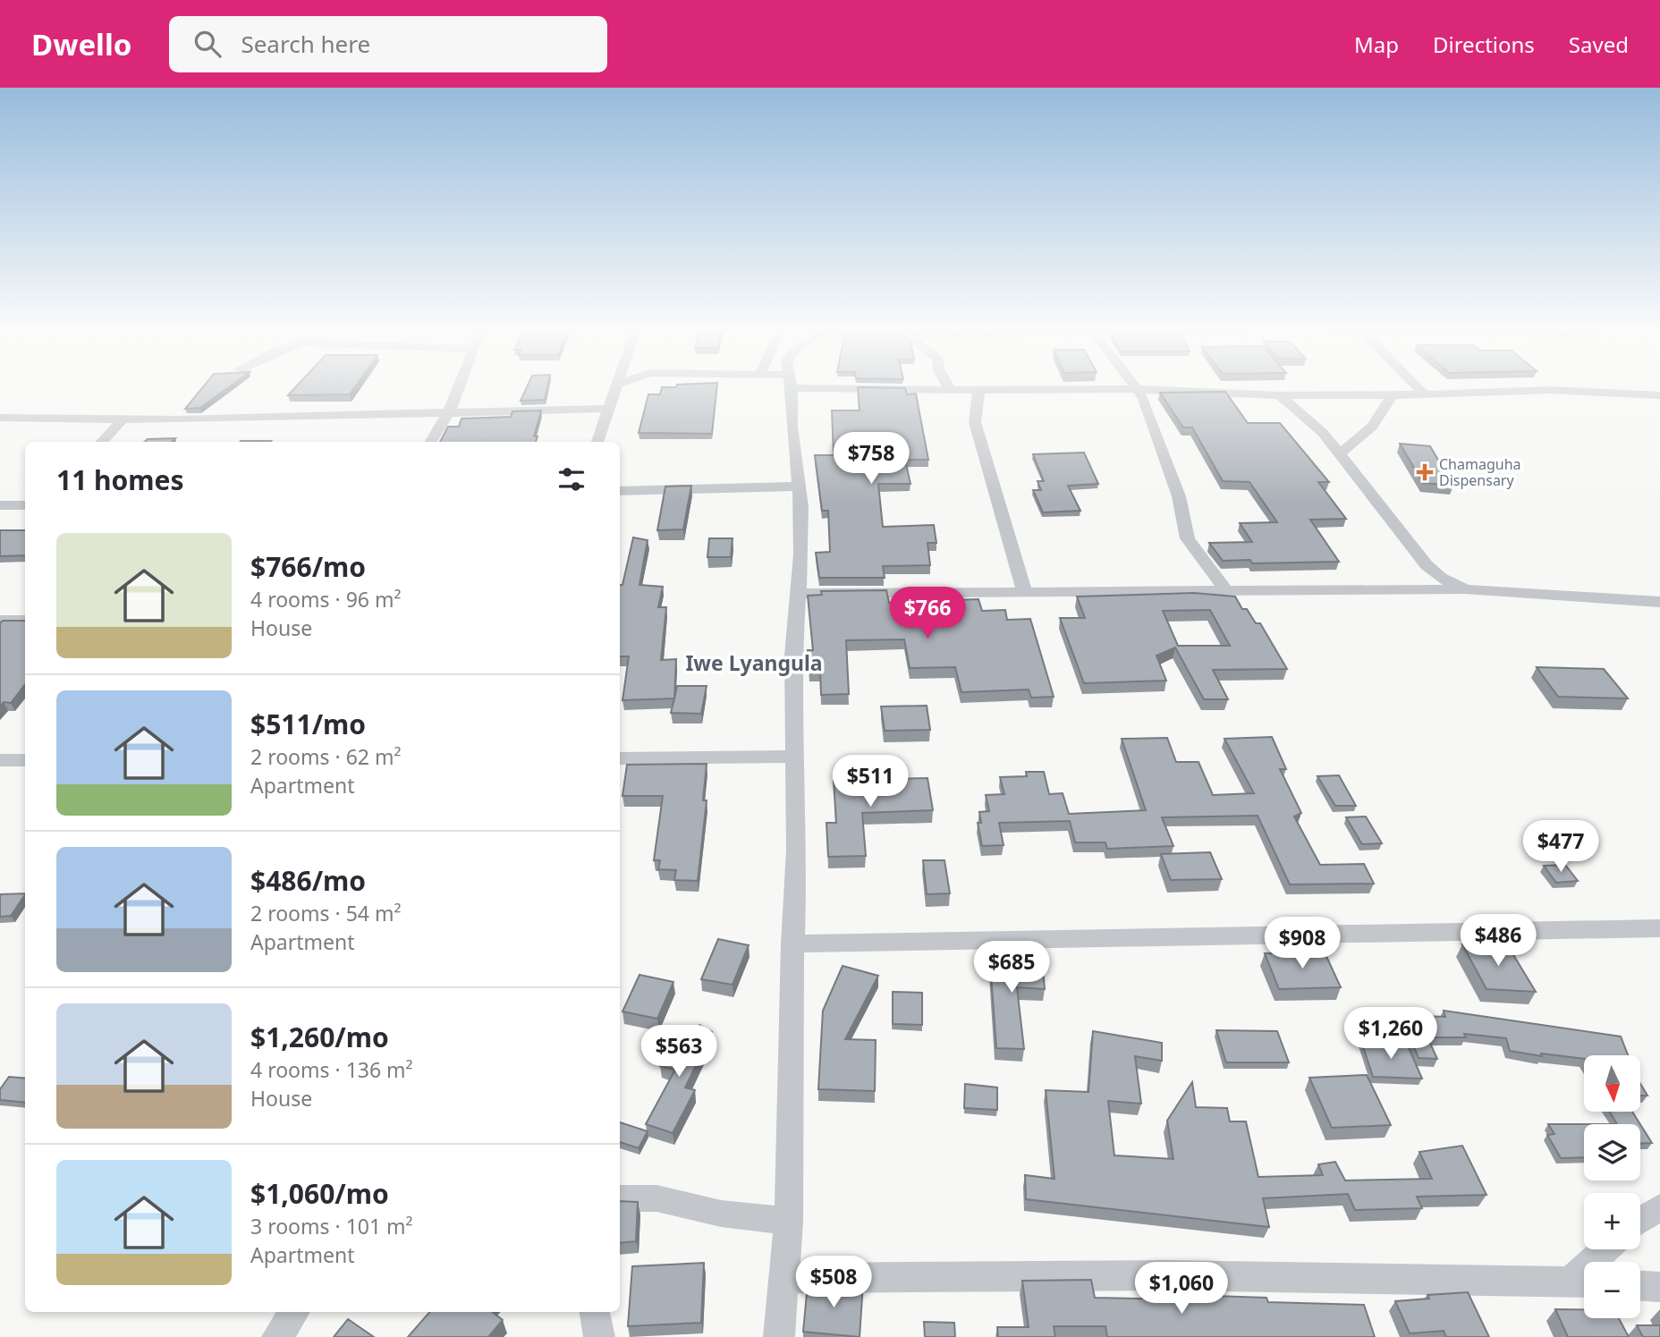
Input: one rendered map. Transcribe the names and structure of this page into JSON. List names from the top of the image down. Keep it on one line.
{"districts":["Iwe Lyangula"],"places":{"health":["Chamaguha Dispensary"]},"north":"bottom","page":{"header":"Dwello","search":"Search here","nav":["Map","Directions","Saved"],"price":["$758","$766","$511","$477","$486","$908","$685","$1,260","$563","$508","$1,060"],"heading":"11 homes","list":[{"name":"$766/mo","note":"4 rooms · 96 m² · House"},{"name":"$511/mo","note":"2 rooms · 62 m² · Apartment"},{"name":"$486/mo","note":"2 rooms · 54 m² · Apartment"},{"name":"$1,260/mo","note":"4 rooms · 136 m² · House"},{"name":"$1,060/mo","note":"3 rooms · 101 m² · Apartment"}],"map_buttons":["+","−"]}}
